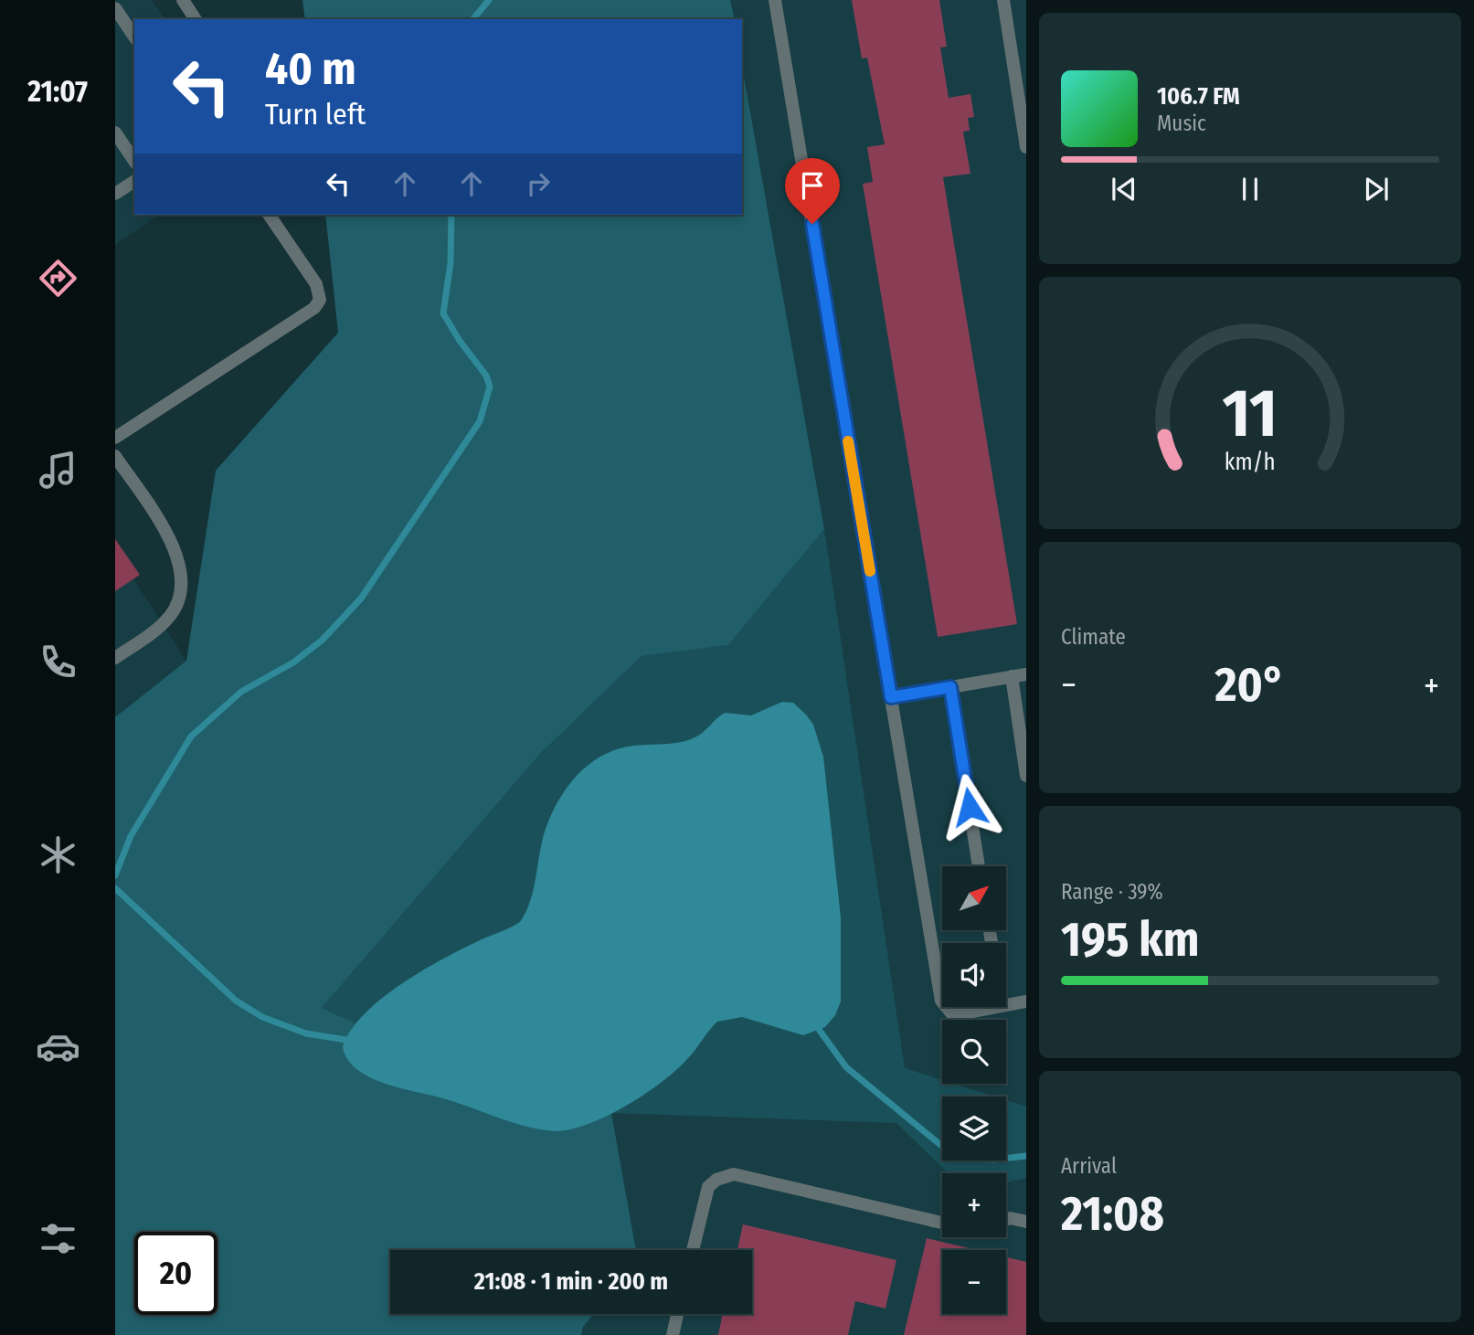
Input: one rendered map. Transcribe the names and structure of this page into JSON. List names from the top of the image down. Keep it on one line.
{"north":"top right","page":{"tabs":"21:07","turn":["40 m","Turn left"],"song":["106.7 FM","Music"],"tile":["Climate",["Range · 39%","195 km"],["Arrival","21:08"]],"heat":["−","20°","+"],"map_buttons":["+","−"],"limit":"20","trip":"21:08 · 1 min · 200 m","gauge":["11","km/h"]}}
